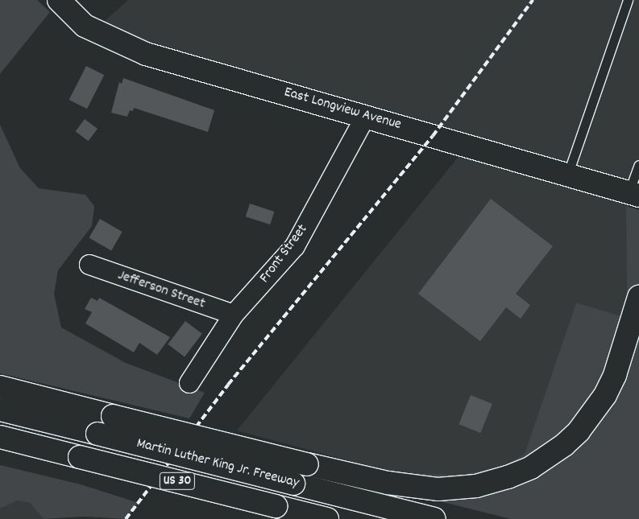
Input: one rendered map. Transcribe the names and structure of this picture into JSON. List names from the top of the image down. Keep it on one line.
{"streets":{"main road":["East Longview Avenue","Martin Luther King Jr. Freeway","US 30"],"street":["Front Street","Jefferson Street"]},"crossings":[["East Longview Avenue","Front Street"],["Front Street","Jefferson Street"]]}
